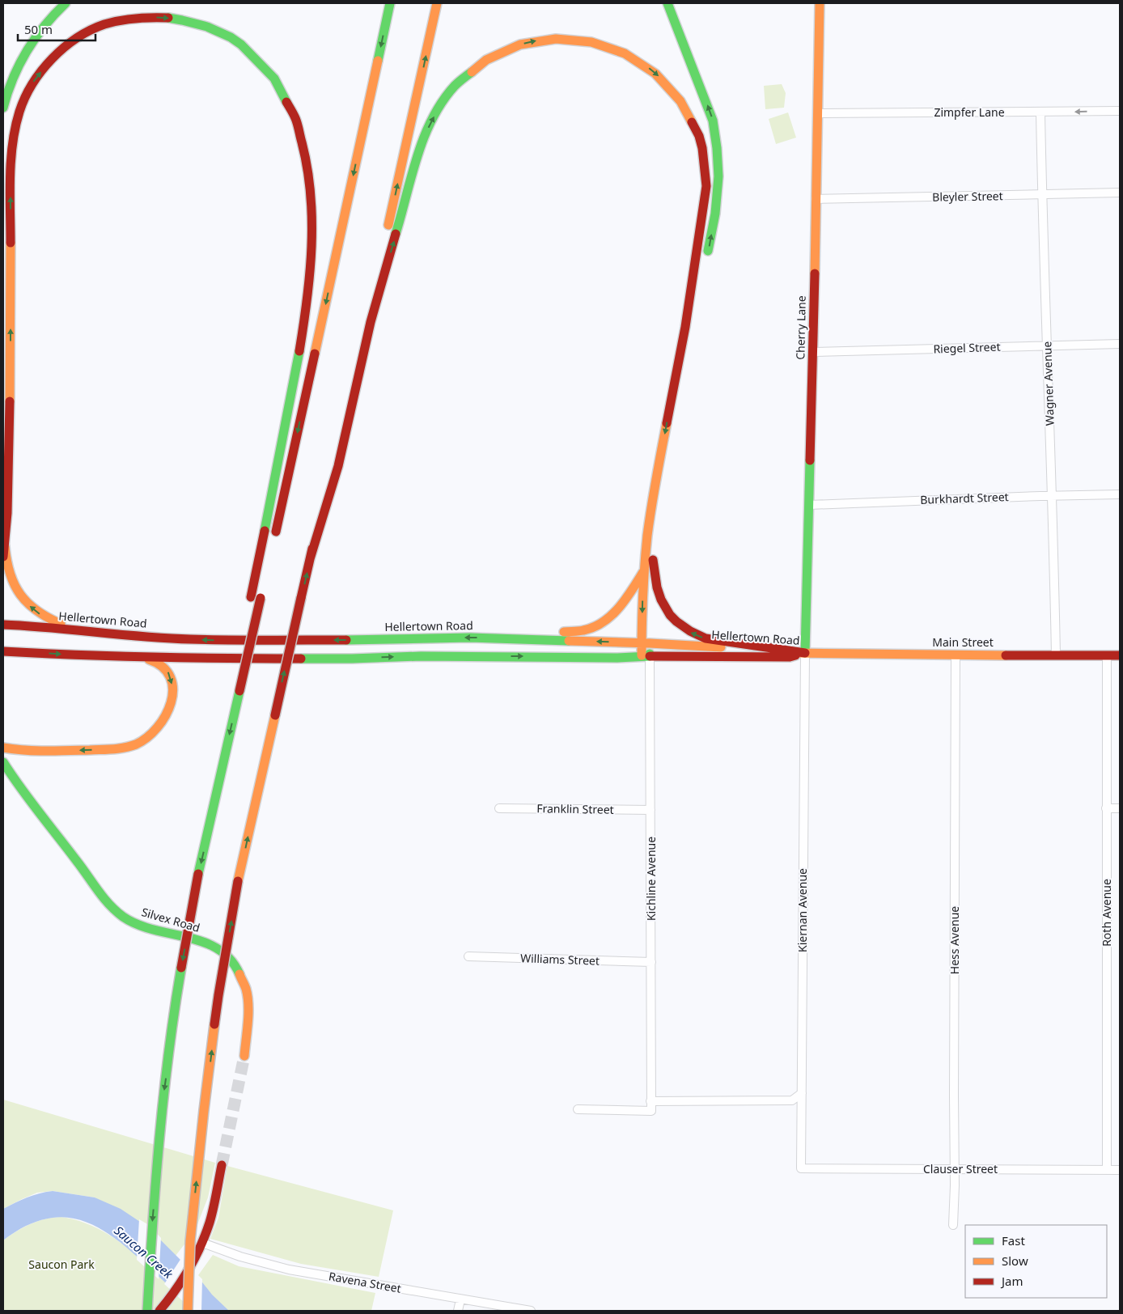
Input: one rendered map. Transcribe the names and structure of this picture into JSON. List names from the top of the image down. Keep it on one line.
{"streets":{"main road":["Cherry Lane","Hellertown Road","Main Street","Silvex Road"],"street":["Zimpfer Lane","Bleyler Street","Riegel Street","Wagner Avenue","Burkhardt Street","Franklin Street","Kichline Avenue","Kiernan Avenue","Roth Avenue","Hess Avenue","Williams Street","Clauser Street","Ravena Street"]},"crossings":[["Zimpfer Lane","Cherry Lane"],["Zimpfer Lane","Wagner Avenue"],["Bleyler Street","Cherry Lane"],["Bleyler Street","Wagner Avenue"],["Cherry Lane","Riegel Street"],["Cherry Lane","Burkhardt Street"],["Cherry Lane","Hellertown Road"],["Cherry Lane","Main Street"],["Cherry Lane","Kiernan Avenue"],["Riegel Street","Wagner Avenue"],["Wagner Avenue","Burkhardt Street"],["Wagner Avenue","Main Street"],["Hellertown Road","Main Street"],["Hellertown Road","Kichline Avenue"],["Hellertown Road","Kiernan Avenue"],["Main Street","Kiernan Avenue"],["Main Street","Roth Avenue"],["Main Street","Hess Avenue"],["Franklin Street","Kichline Avenue"],["Kichline Avenue","Williams Street"],["Kiernan Avenue","Clauser Street"],["Roth Avenue","Clauser Street"],["Hess Avenue","Clauser Street"]],"water":["Saucon Creek"],"parks":["Saucon Park"],"legend":["Fast","Slow","Jam"],"scale_bar":"50 m"}
